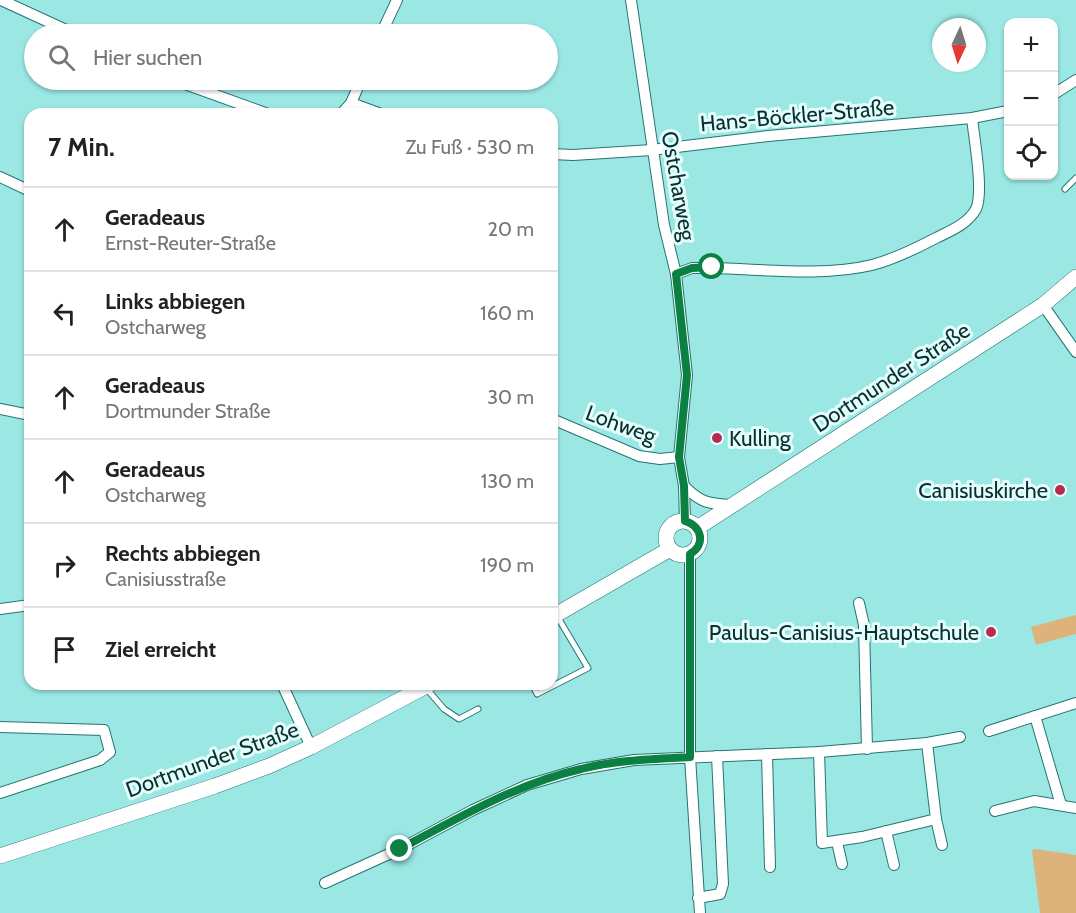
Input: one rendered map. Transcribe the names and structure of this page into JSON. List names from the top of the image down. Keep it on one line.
{"streets":{"main road":["Dortmunder Straße"],"street":["Hans-Böckler-Straße","Ostcharweg","Lohweg"]},"crossings":[["Hans-Böckler-Straße","Ostcharweg"],["Ostcharweg","Dortmunder Straße"],["Ostcharweg","Lohweg"]],"places":["Kulling","Canisiuskirche","Paulus-Canisius-Hauptschule"],"north":"bottom","page":{"map_buttons":["+","−"],"search":"Hier suchen","heading":["7 Min.","Zu Fuß · 530 m"],"list":[["Geradeaus","Ernst-Reuter-Straße","20 m"],["Links abbiegen","Ostcharweg","160 m"],["Geradeaus","Dortmunder Straße","30 m"],["Geradeaus","Ostcharweg","130 m"],["Rechts abbiegen","Canisiusstraße","190 m"],"Ziel erreicht"]}}
